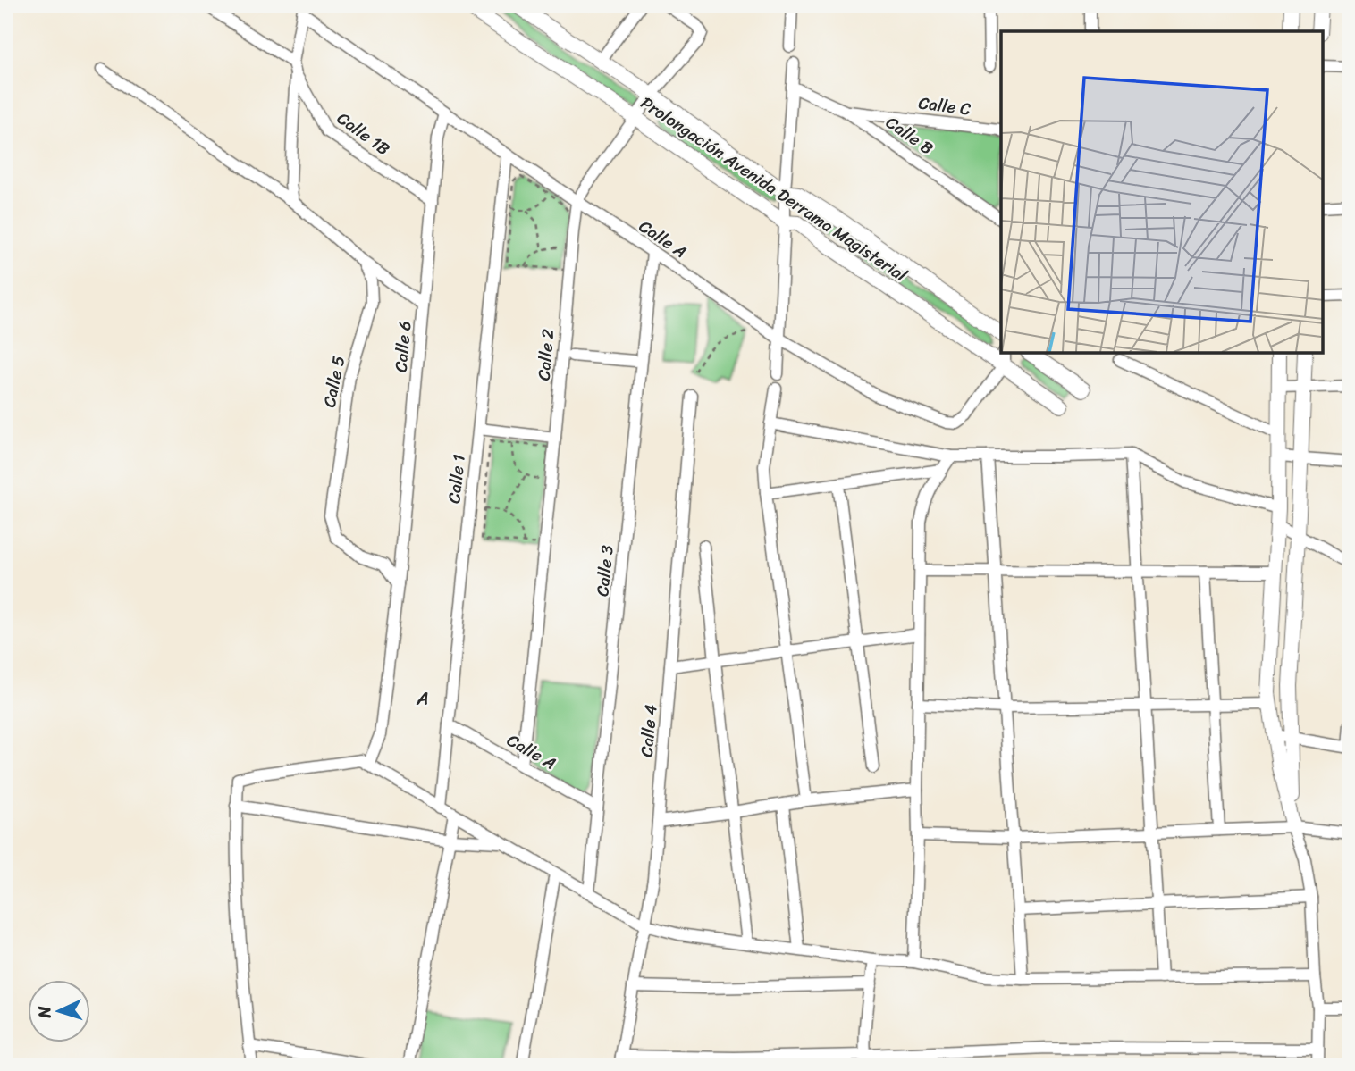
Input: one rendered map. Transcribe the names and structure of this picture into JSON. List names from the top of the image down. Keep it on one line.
{"streets":{"street":["Calle C","Calle 1B","Calle B","Prolongación Avenida Derrama Magisterial","Calle A","Calle 6","Calle 2","Calle 5","Calle 1","Calle 3","Calle 4"]},"crossings":[["Calle C","Calle B"],["Calle 1B","Calle 6"],["Prolongación Avenida Derrama Magisterial","Calle A"],["Prolongación Avenida Derrama Magisterial","Calle 2"],["Calle A","Calle 6"],["Calle A","Calle 2"],["Calle A","Calle 1"],["Calle A","Calle 3"],["Calle 6","Calle 5"]],"districts":["A"],"north":"left"}
